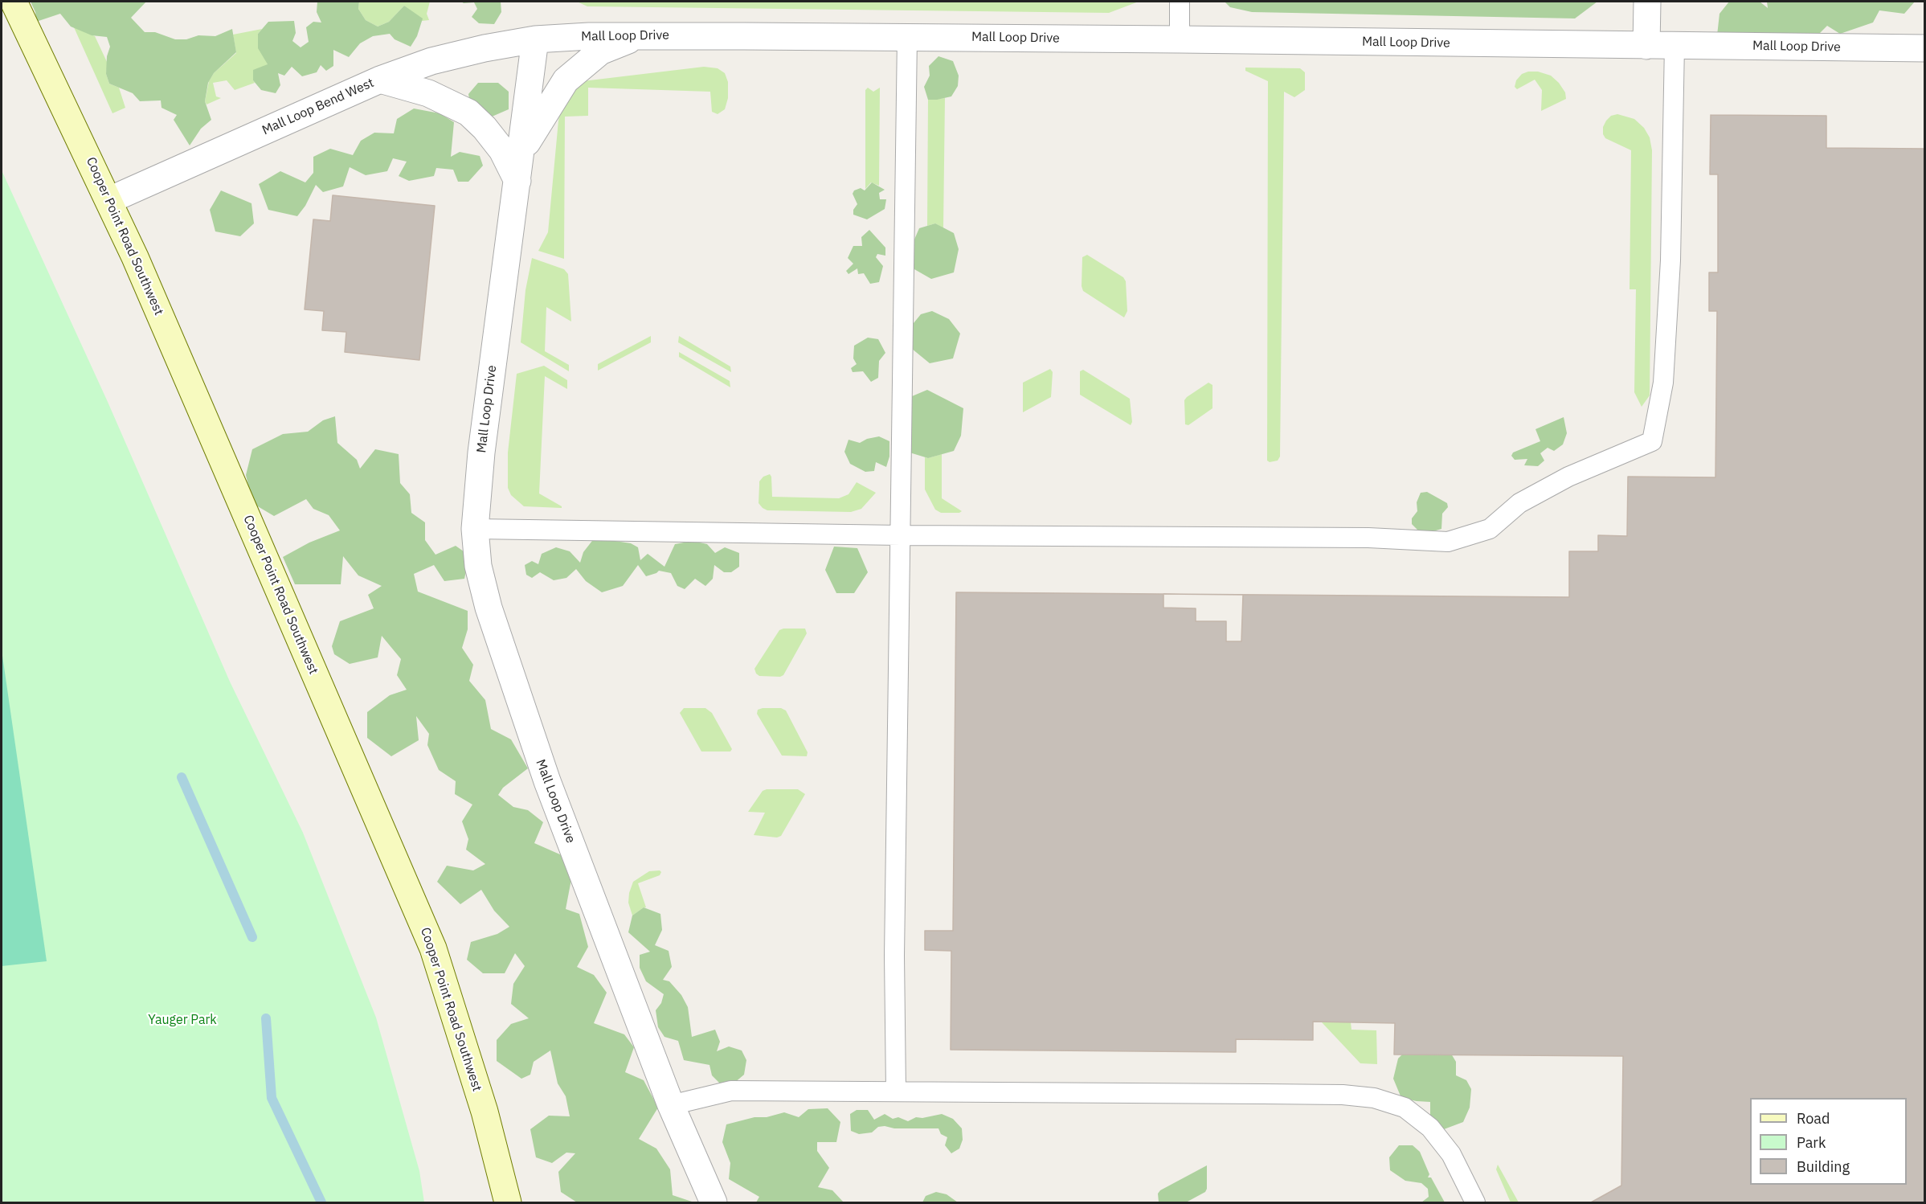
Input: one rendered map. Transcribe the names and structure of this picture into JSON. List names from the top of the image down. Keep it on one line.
{"streets":{"main road":["Cooper Point Road Southwest"],"street":["Mall Loop Drive","Mall Loop Bend West"]},"crossings":[["Mall Loop Drive","Mall Loop Bend West"],["Mall Loop Bend West","Cooper Point Road Southwest"]],"parks":["Yauger Park"],"legend":["Road","Park","Building"]}
